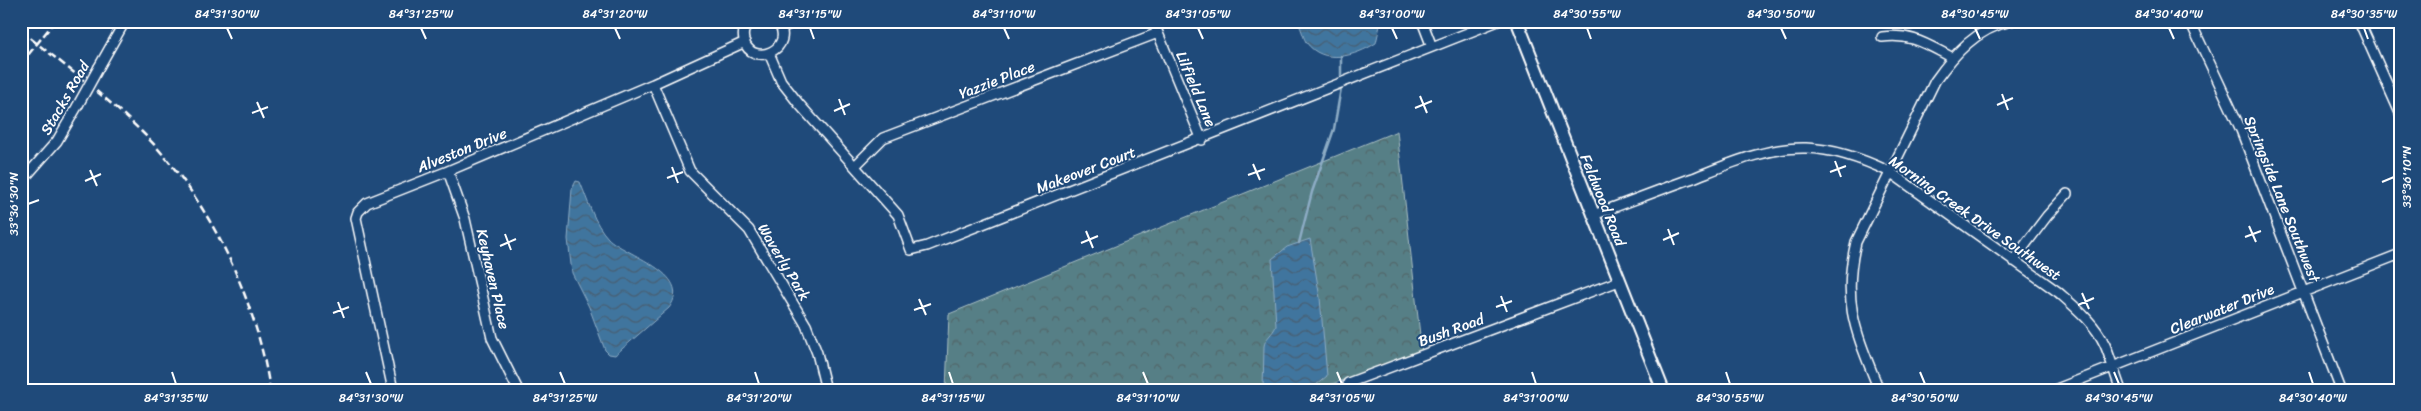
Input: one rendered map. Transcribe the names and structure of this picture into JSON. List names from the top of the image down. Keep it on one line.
{"streets":{"street":["Yazzie Place","Lilfield Lane","Stacks Road","Alveston Drive","Makeover Court","Springside Lane Southwest","Feldwood Road","Morning Creek Drive Southwest","Waverly Park","Keyhaven Place","Clearwater Drive","Bush Road"]},"crossings":[["Yazzie Place","Lilfield Lane"],["Yazzie Place","Makeover Court"],["Lilfield Lane","Makeover Court"],["Alveston Drive","Waverly Park"],["Alveston Drive","Keyhaven Place"],["Springside Lane Southwest","Clearwater Drive"],["Feldwood Road","Morning Creek Drive Southwest"],["Feldwood Road","Bush Road"],["Morning Creek Drive Southwest","Clearwater Drive"]],"coordinates":["84°31'30\"W","84°31'25\"W","84°31'20\"W","84°31'15\"W","84°31'10\"W","84°31'05\"W","84°31'00\"W","84°30'55\"W","84°30'50\"W","84°30'45\"W","84°30'40\"W","84°30'35\"W","33°36'10\"N","33°36'30\"N","84°31'35\"W"]}
